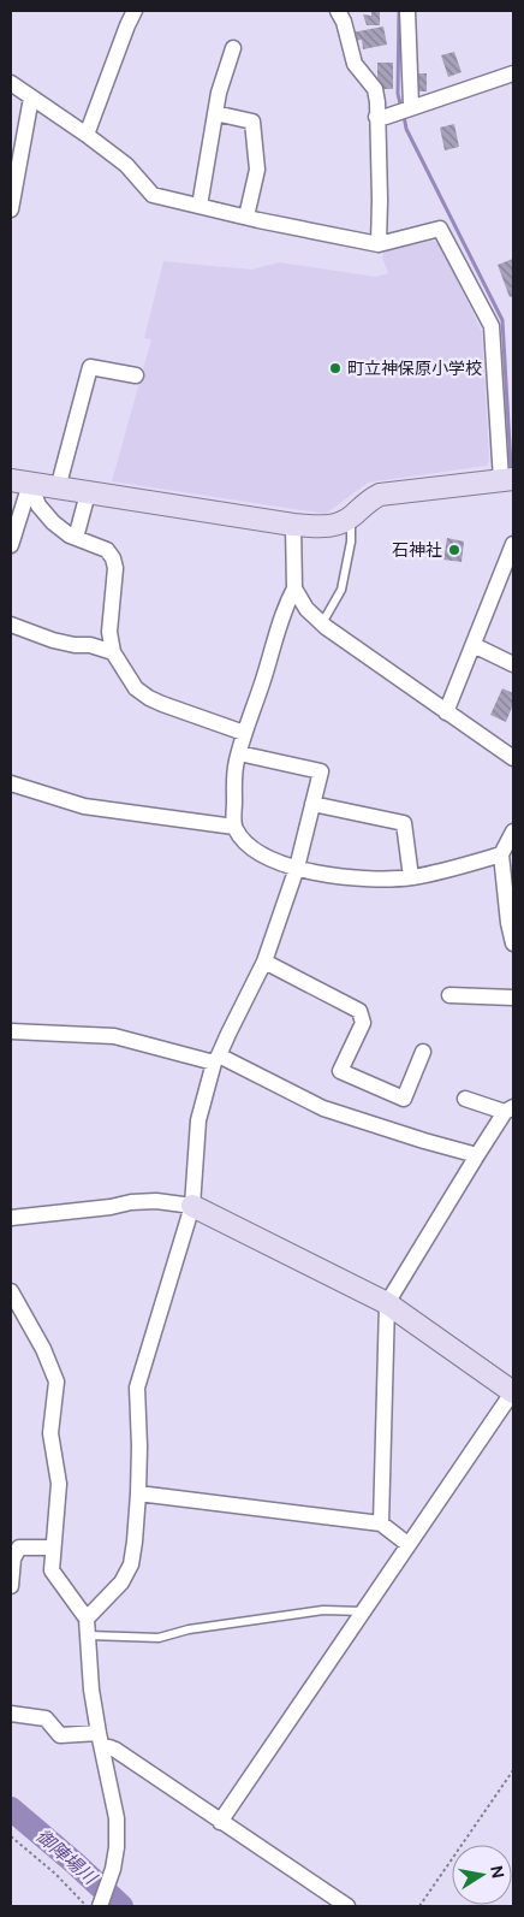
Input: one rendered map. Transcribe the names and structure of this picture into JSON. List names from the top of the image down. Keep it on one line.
{"water":["御陣場川"],"places":["町立神保原小学校","石神社"],"north":"right"}
